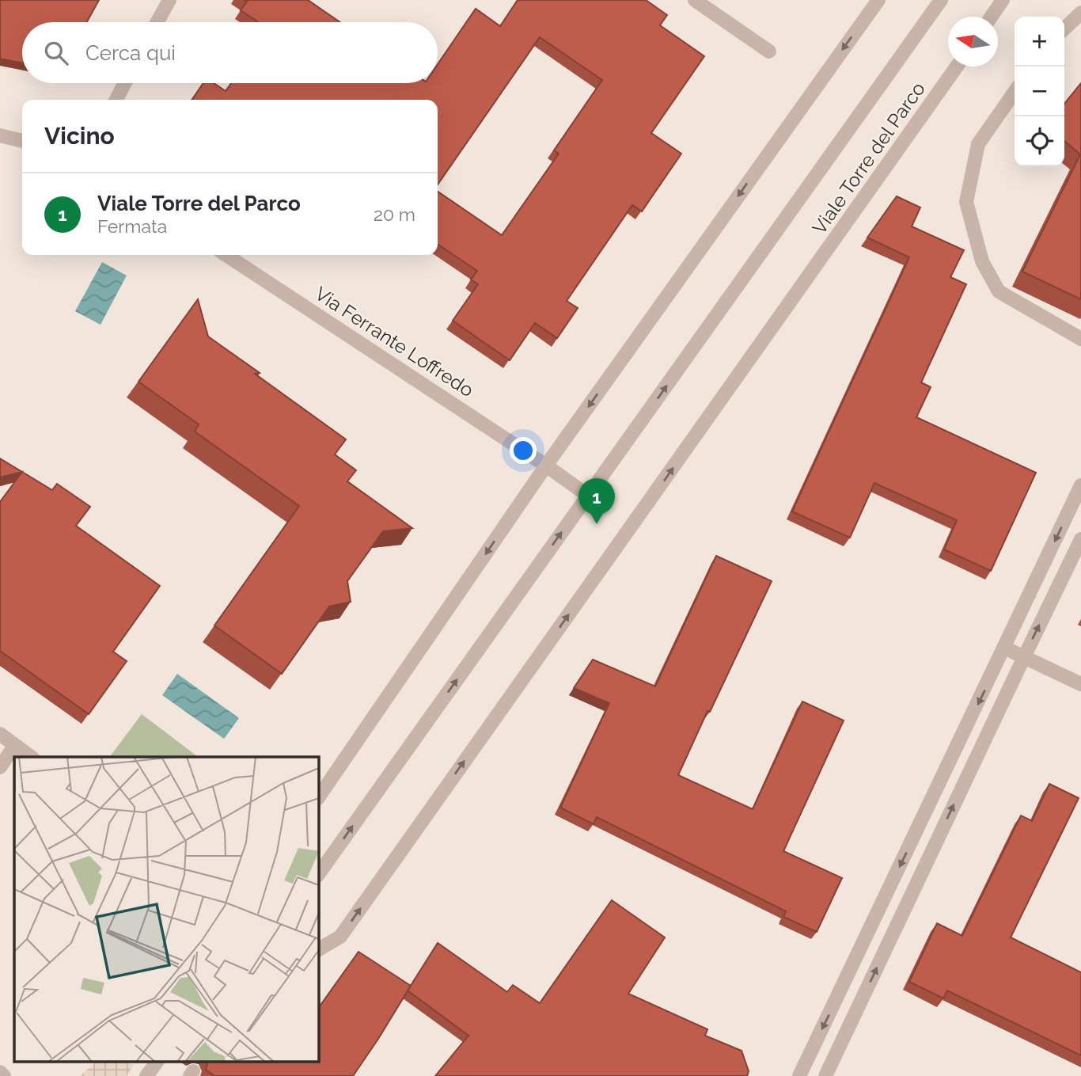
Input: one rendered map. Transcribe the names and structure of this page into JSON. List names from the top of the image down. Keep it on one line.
{"streets":{"street":["Viale Torre del Parco","Via Ferrante Loffredo"]},"crossings":[["Viale Torre del Parco","Via Ferrante Loffredo"]],"north":"left","page":{"map_buttons":["+","−"],"search":"Cerca qui","heading":"Vicino","list":[{"mark":"1","name":"Viale Torre del Parco","note":"Fermata","value":"20 m"}],"pins":"1"}}
